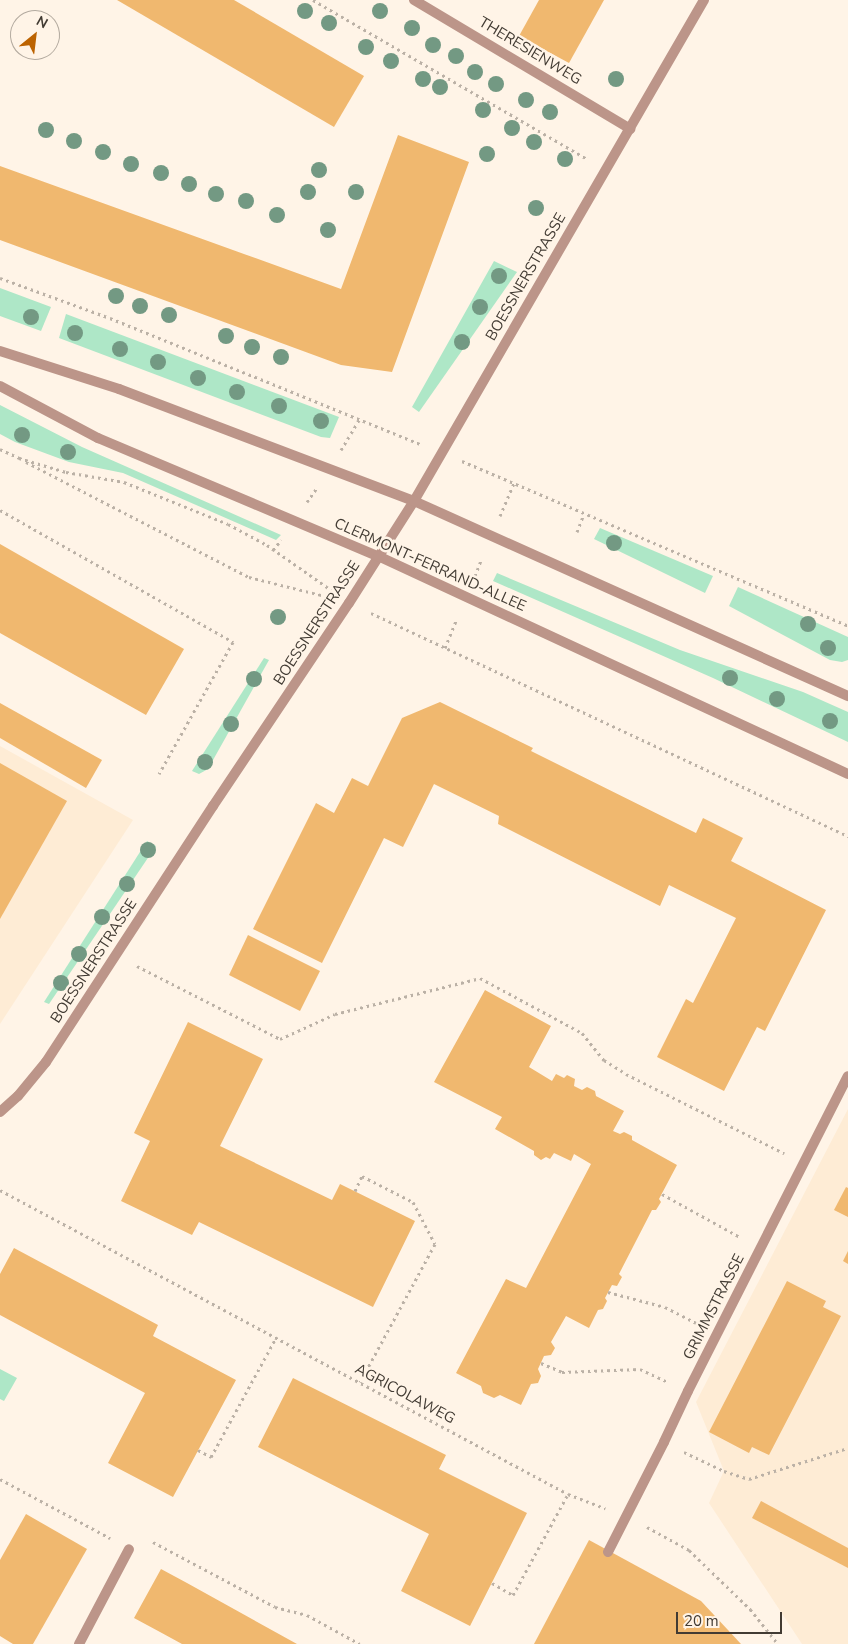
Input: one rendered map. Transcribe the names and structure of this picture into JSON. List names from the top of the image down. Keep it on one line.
{"streets":{"street":["THERESIENWEG","BOESSNERSTRASSE","CLERMONT-FERRAND-ALLEE","GRIMMSTRASSE"],"path":["AGRICOLAWEG"]},"crossings":[["THERESIENWEG","BOESSNERSTRASSE"],["BOESSNERSTRASSE","CLERMONT-FERRAND-ALLEE"],["GRIMMSTRASSE","AGRICOLAWEG"]],"scale_bar":"20 m","north":"top right"}
